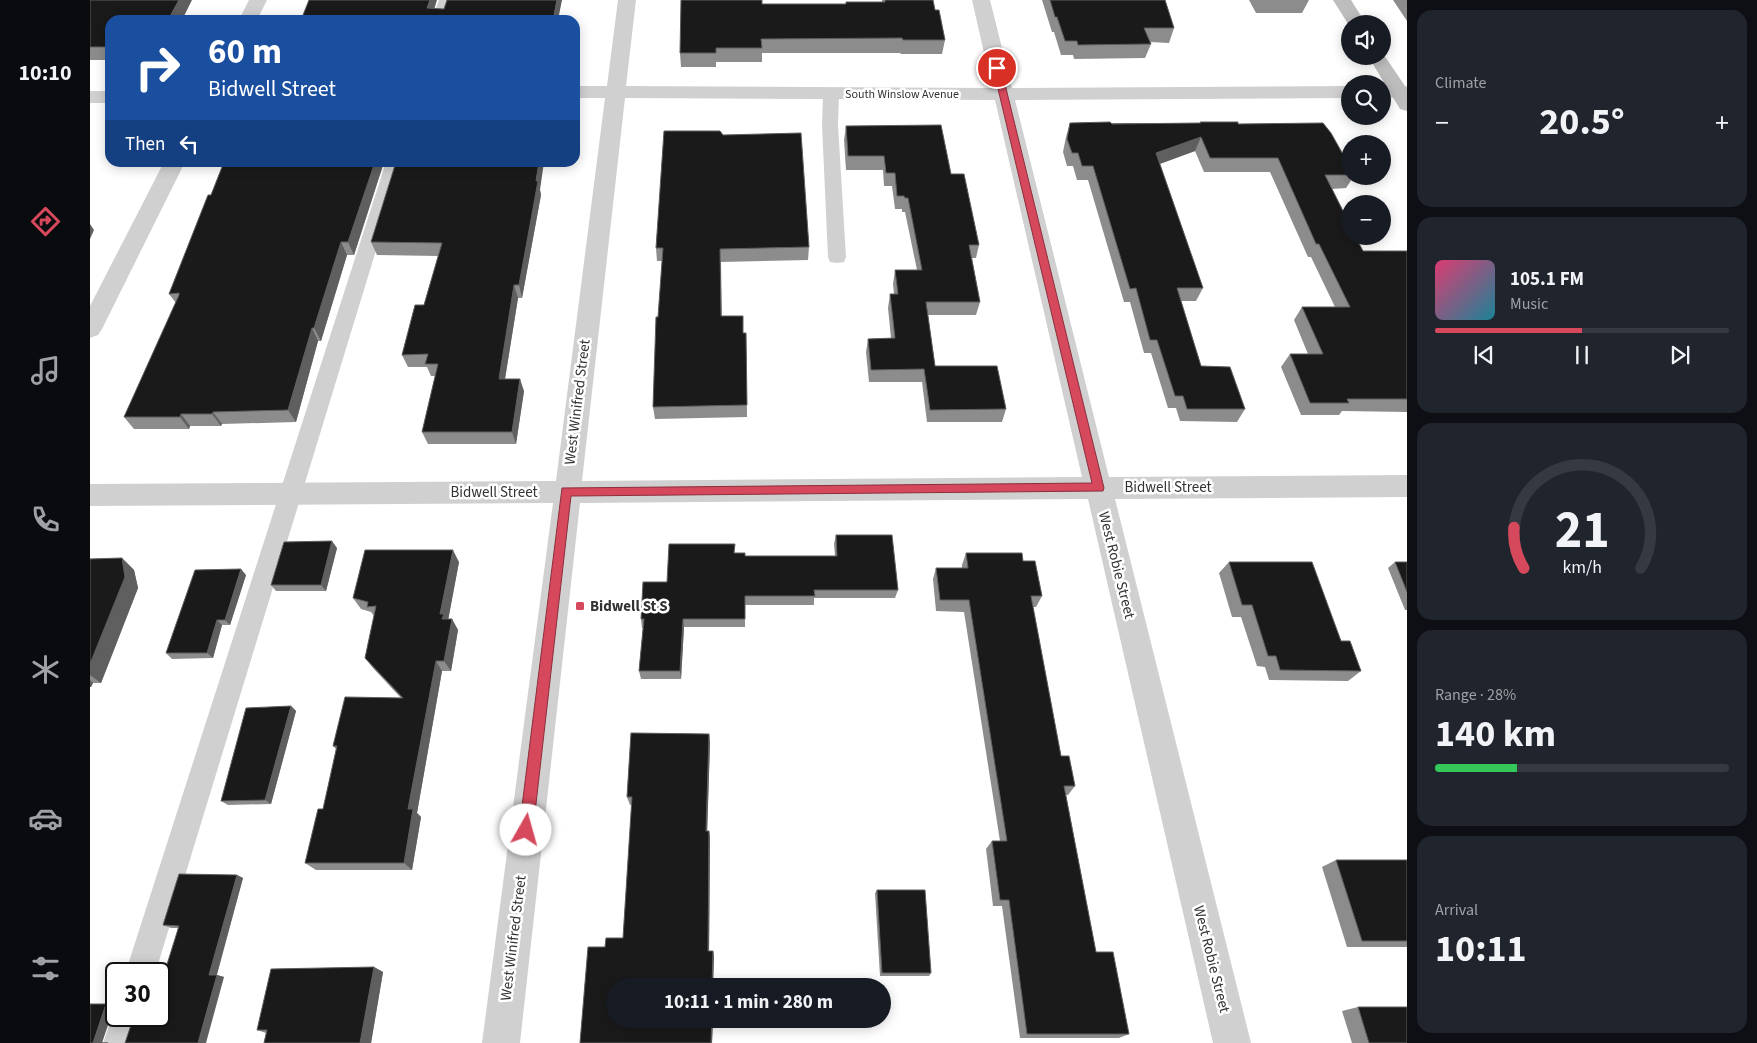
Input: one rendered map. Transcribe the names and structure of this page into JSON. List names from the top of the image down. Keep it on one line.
{"streets":{"street":["South Winslow Avenue","West Winifred Street","Bidwell Street","West Robie Street"]},"crossings":[["South Winslow Avenue","West Winifred Street"],["South Winslow Avenue","West Robie Street"],["West Winifred Street","Bidwell Street"],["Bidwell Street","West Robie Street"]],"places":{"transit":["Bidwell St S"]},"page":{"tabs":"10:10","tile":["Climate",["Range · 28%","140 km"],["Arrival","10:11"]],"map_buttons":["+","−"],"turn":["60 m","Bidwell Street"],"heat":["−","20.5°","+"],"then":"Then","song":["105.1 FM","Music"],"limit":"30","trip":"10:11 · 1 min · 280 m","gauge":["21","km/h"]}}
